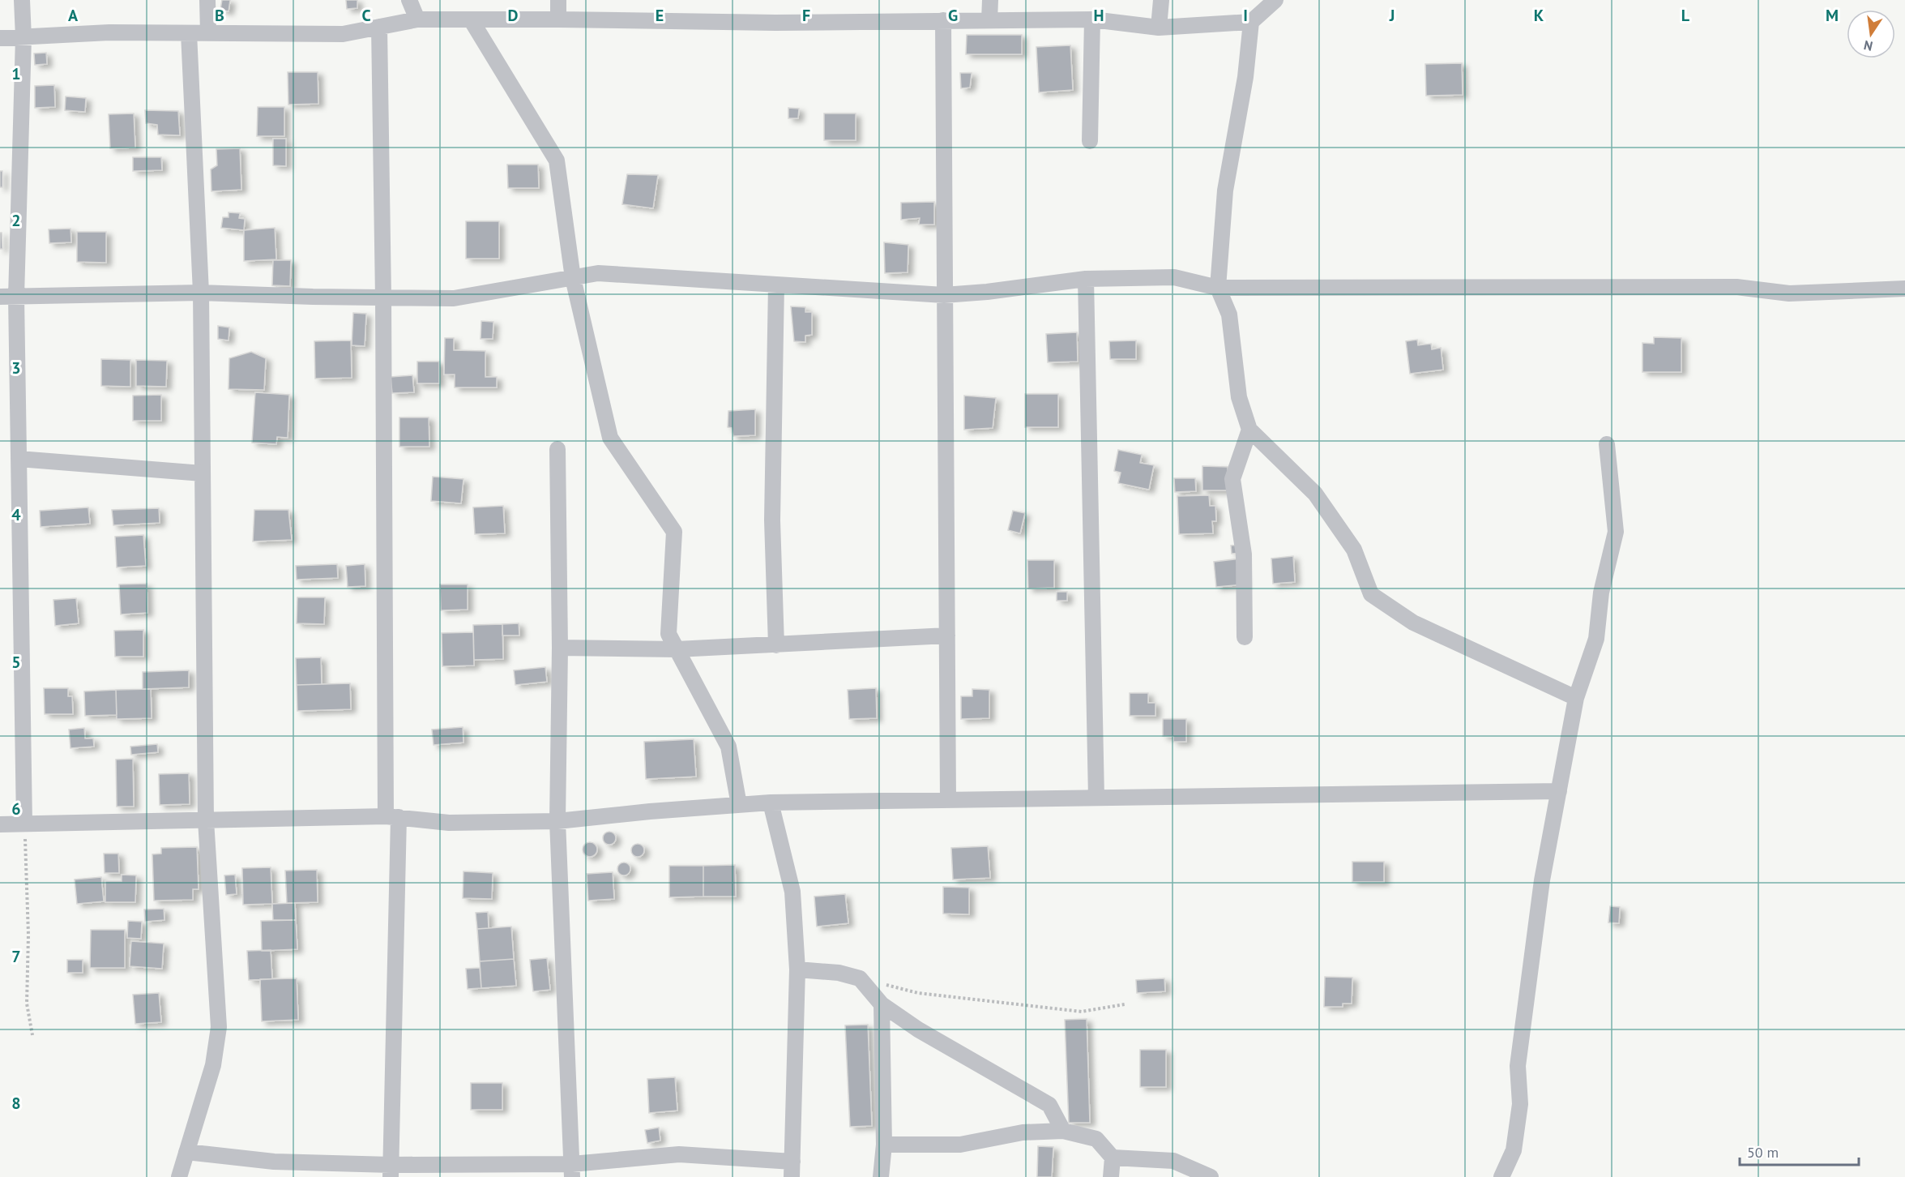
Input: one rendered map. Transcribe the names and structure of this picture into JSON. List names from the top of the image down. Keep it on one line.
{"scale_bar":"50 m","north":"bottom","grid":{"columns":["A","B","C","D","E","F","G","H","I","J","K","L","M"],"rows":["1","2","3","4","5","6","7","8"]}}
